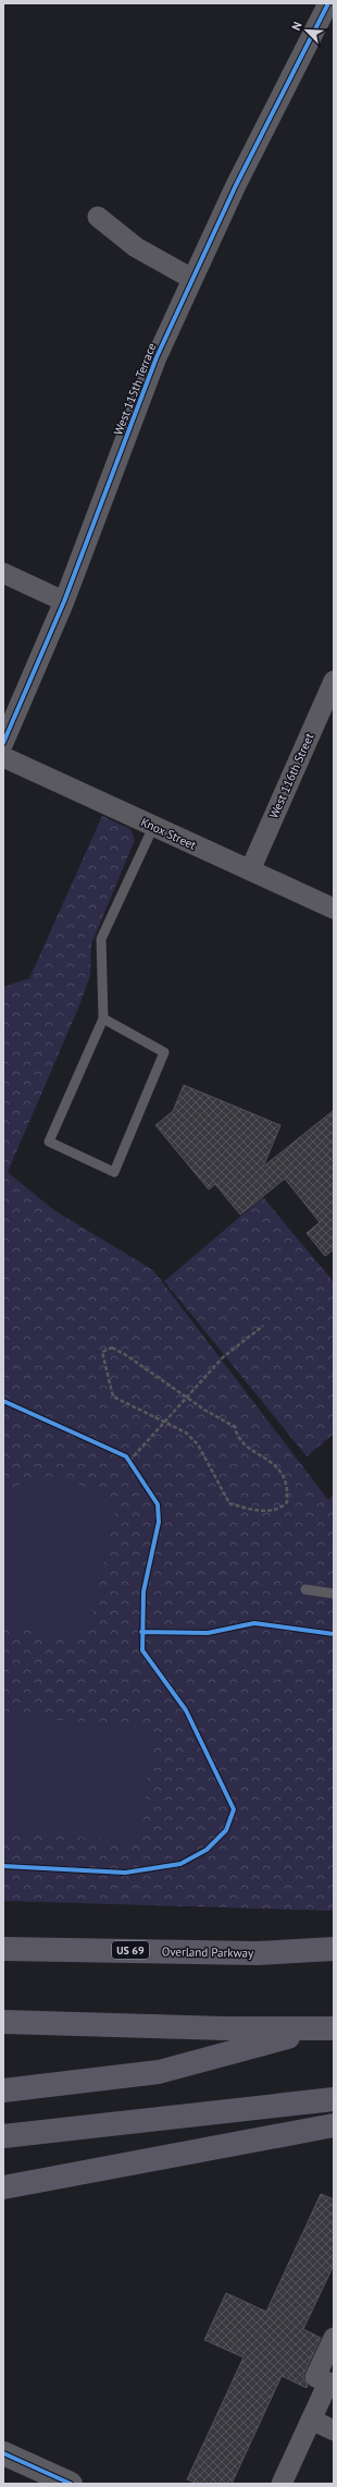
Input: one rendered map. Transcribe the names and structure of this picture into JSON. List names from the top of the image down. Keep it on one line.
{"streets":{"highway":["US 69","Overland Parkway"],"street":["West 115th Terrace","West 116th Street","Knox Street"]},"crossings":[["West 116th Street","Knox Street"]],"north":"top left"}
